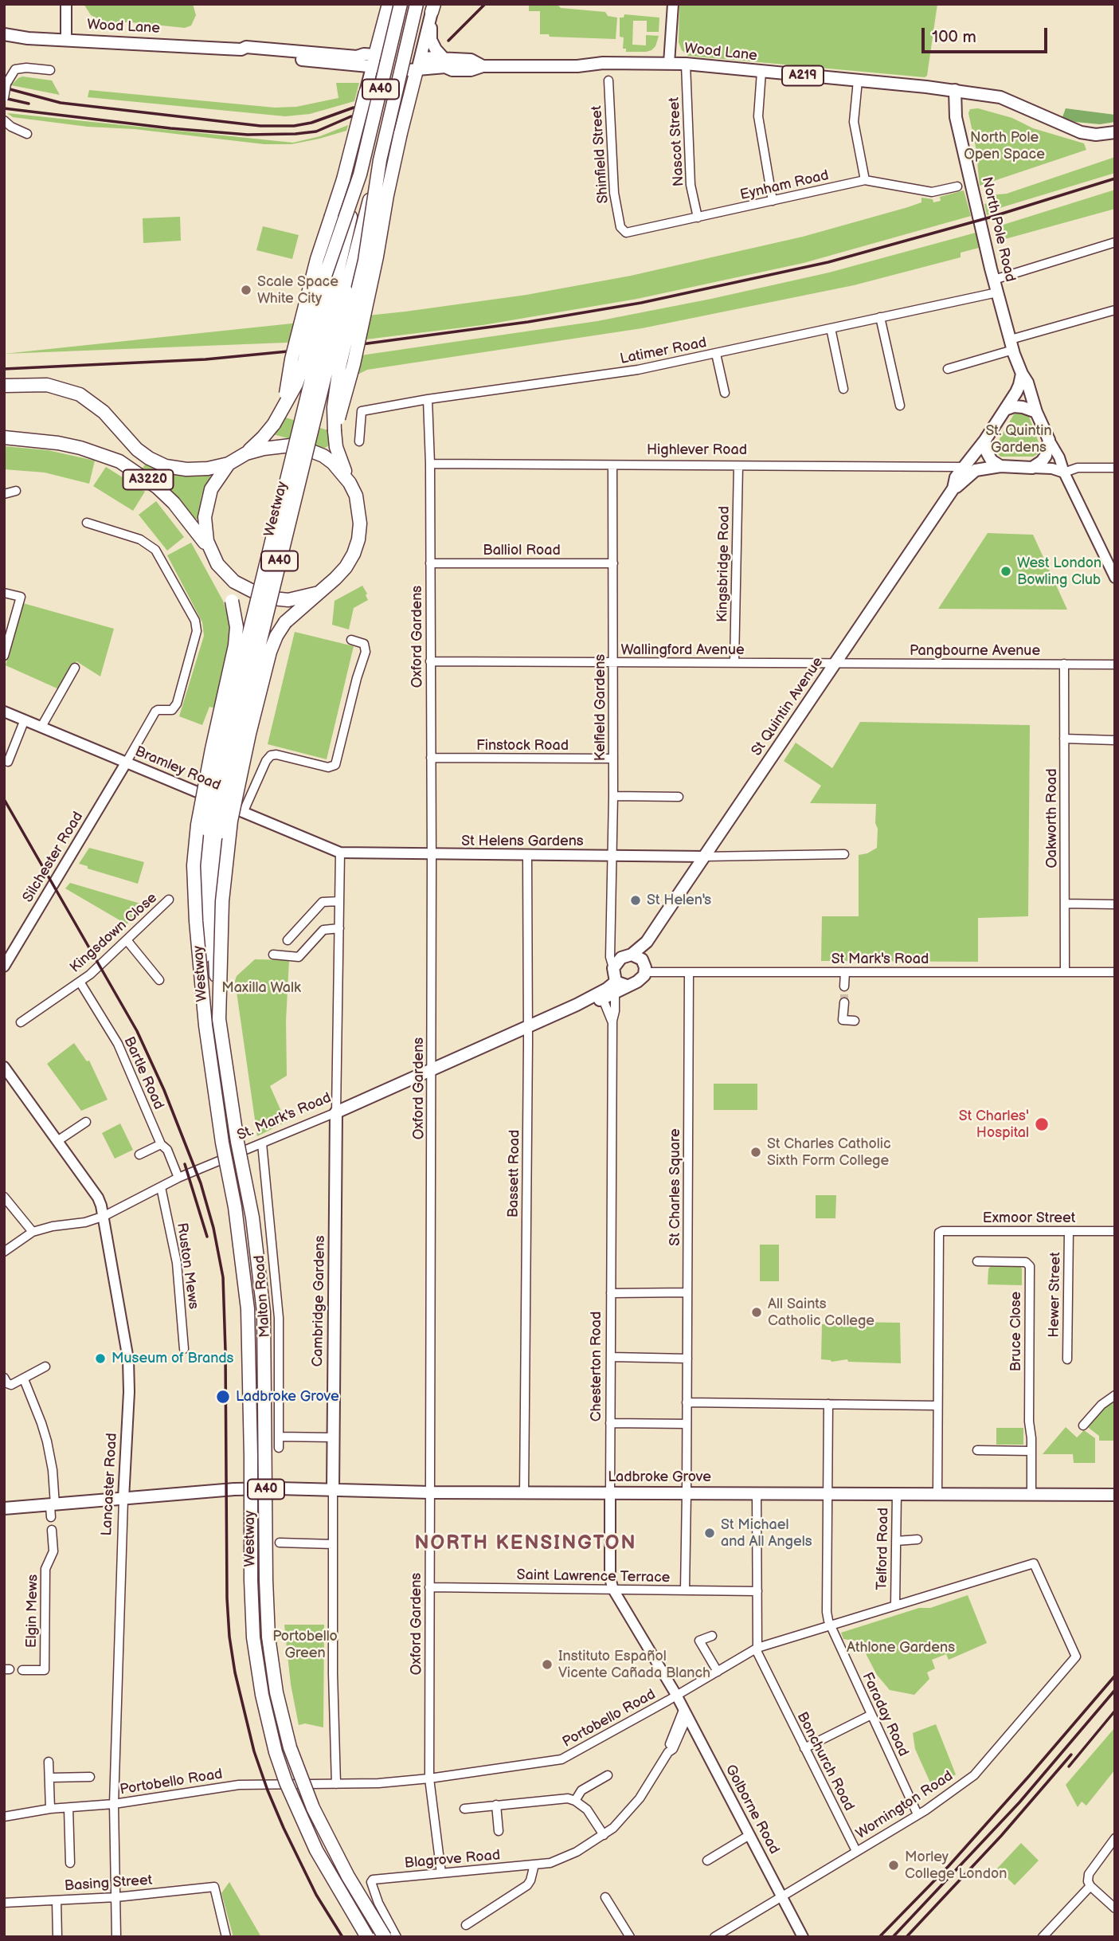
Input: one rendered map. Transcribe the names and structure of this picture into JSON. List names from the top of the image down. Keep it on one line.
{"streets":{"highway":["A40","A3220","Westway"],"main road":["Wood Lane","A219","North Pole Road","St Quintin Avenue","St. Mark's Road","Cambridge Gardens","Ladbroke Grove"],"street":["Nascot Street","Shinfield Street","Eynham Road","Latimer Road","Highlever Road","Balliol Road","Kingsbridge Road","Oxford Gardens","Wallingford Avenue","Pangbourne Avenue","Kelfield Gardens","Finstock Road","Bramley Road","Oakworth Road","St Helens Gardens","Silchester Road","Kingsdown Close","St Mark's Road","Bartle Road","Bassett Road","St Charles Square","Exmoor Street","Ruston Mews","Hewer Street","Malton Road","Bruce Close","Chesterton Road","Lancaster Road","Telford Road","Saint Lawrence Terrace","Elgin Mews","Faraday Road","Portobello Road","Bonchurch Road","Wornington Road","Golborne Road","Blagrove Road","Basing Street"]},"crossings":[["Wood Lane","A219"],["Wood Lane","A40"],["Wood Lane","Nascot Street"],["Wood Lane","North Pole Road"],["A219","North Pole Road"],["A40","A3220"],["A40","Westway"],["Nascot Street","Eynham Road"],["Shinfield Street","Eynham Road"],["North Pole Road","Latimer Road"],["North Pole Road","St Quintin Avenue"],["Latimer Road","Oxford Gardens"],["Highlever Road","Kingsbridge Road"],["Highlever Road","Oxford Gardens"],["Highlever Road","St Quintin Avenue"],["Highlever Road","Kelfield Gardens"],["Balliol Road","Oxford Gardens"],["Balliol Road","Kelfield Gardens"],["Kingsbridge Road","Wallingford Avenue"],["Oxford Gardens","Wallingford Avenue"],["Oxford Gardens","Finstock Road"],["Oxford Gardens","St Helens Gardens"],["Oxford Gardens","St. Mark's Road"],["Oxford Gardens","Ladbroke Grove"],["Oxford Gardens","Saint Lawrence Terrace"],["Oxford Gardens","Portobello Road"],["Oxford Gardens","Blagrove Road"],["Wallingford Avenue","Pangbourne Avenue"],["Wallingford Avenue","St Quintin Avenue"],["Wallingford Avenue","Kelfield Gardens"],["Pangbourne Avenue","St Quintin Avenue"],["Pangbourne Avenue","Oakworth Road"],["St Quintin Avenue","Kelfield Gardens"],["St Quintin Avenue","St Helens Gardens"],["Kelfield Gardens","Finstock Road"],["Kelfield Gardens","St Helens Gardens"],["Bramley Road","St Helens Gardens"],["Bramley Road","Silchester Road"],["Bramley Road","Cambridge Gardens"],["Oakworth Road","St Mark's Road"],["St Helens Gardens","Bassett Road"],["St Helens Gardens","Cambridge Gardens"],["Kingsdown Close","Bartle Road"],["St Mark's Road","St Charles Square"],["Bartle Road","St. Mark's Road"],["St. Mark's Road","Bassett Road"],["St. Mark's Road","Ruston Mews"],["St. Mark's Road","Malton Road"],["St. Mark's Road","Cambridge Gardens"],["St. Mark's Road","Chesterton Road"],["St. Mark's Road","Lancaster Road"],["Bassett Road","Ladbroke Grove"],["St Charles Square","Ladbroke Grove"],["St Charles Square","Saint Lawrence Terrace"],["Exmoor Street","Hewer Street"],["Cambridge Gardens","Ladbroke Grove"],["Cambridge Gardens","Portobello Road"],["Bruce Close","Ladbroke Grove"],["Chesterton Road","Ladbroke Grove"],["Chesterton Road","Saint Lawrence Terrace"],["Chesterton Road","Portobello Road"],["Chesterton Road","Golborne Road"],["Ladbroke Grove","Lancaster Road"],["Ladbroke Grove","Telford Road"],["Ladbroke Grove","Faraday Road"],["Lancaster Road","Portobello Road"],["Lancaster Road","Basing Street"],["Telford Road","Portobello Road"],["Faraday Road","Portobello Road"],["Faraday Road","Wornington Road"],["Portobello Road","Bonchurch Road"],["Portobello Road","Wornington Road"],["Portobello Road","Golborne Road"],["Bonchurch Road","Wornington Road"],["Wornington Road","Golborne Road"],["Golborne Road","Blagrove Road"]],"districts":["NORTH KENSINGTON"],"parks":["North Pole Open Space","St. Quintin Gardens","Maxilla Walk","Portobello Green","Athlone Gardens"],"places":["Scale Space White City","West London Bowling Club","St Helen's","St Charles' Hospital","St Charles Catholic Sixth Form College","All Saints Catholic College","Museum of Brands","Ladbroke Grove","St Michael and All Angels","Instituto Español Vicente Cañada Blanch","Morley College London"],"scale_bar":"100 m"}
